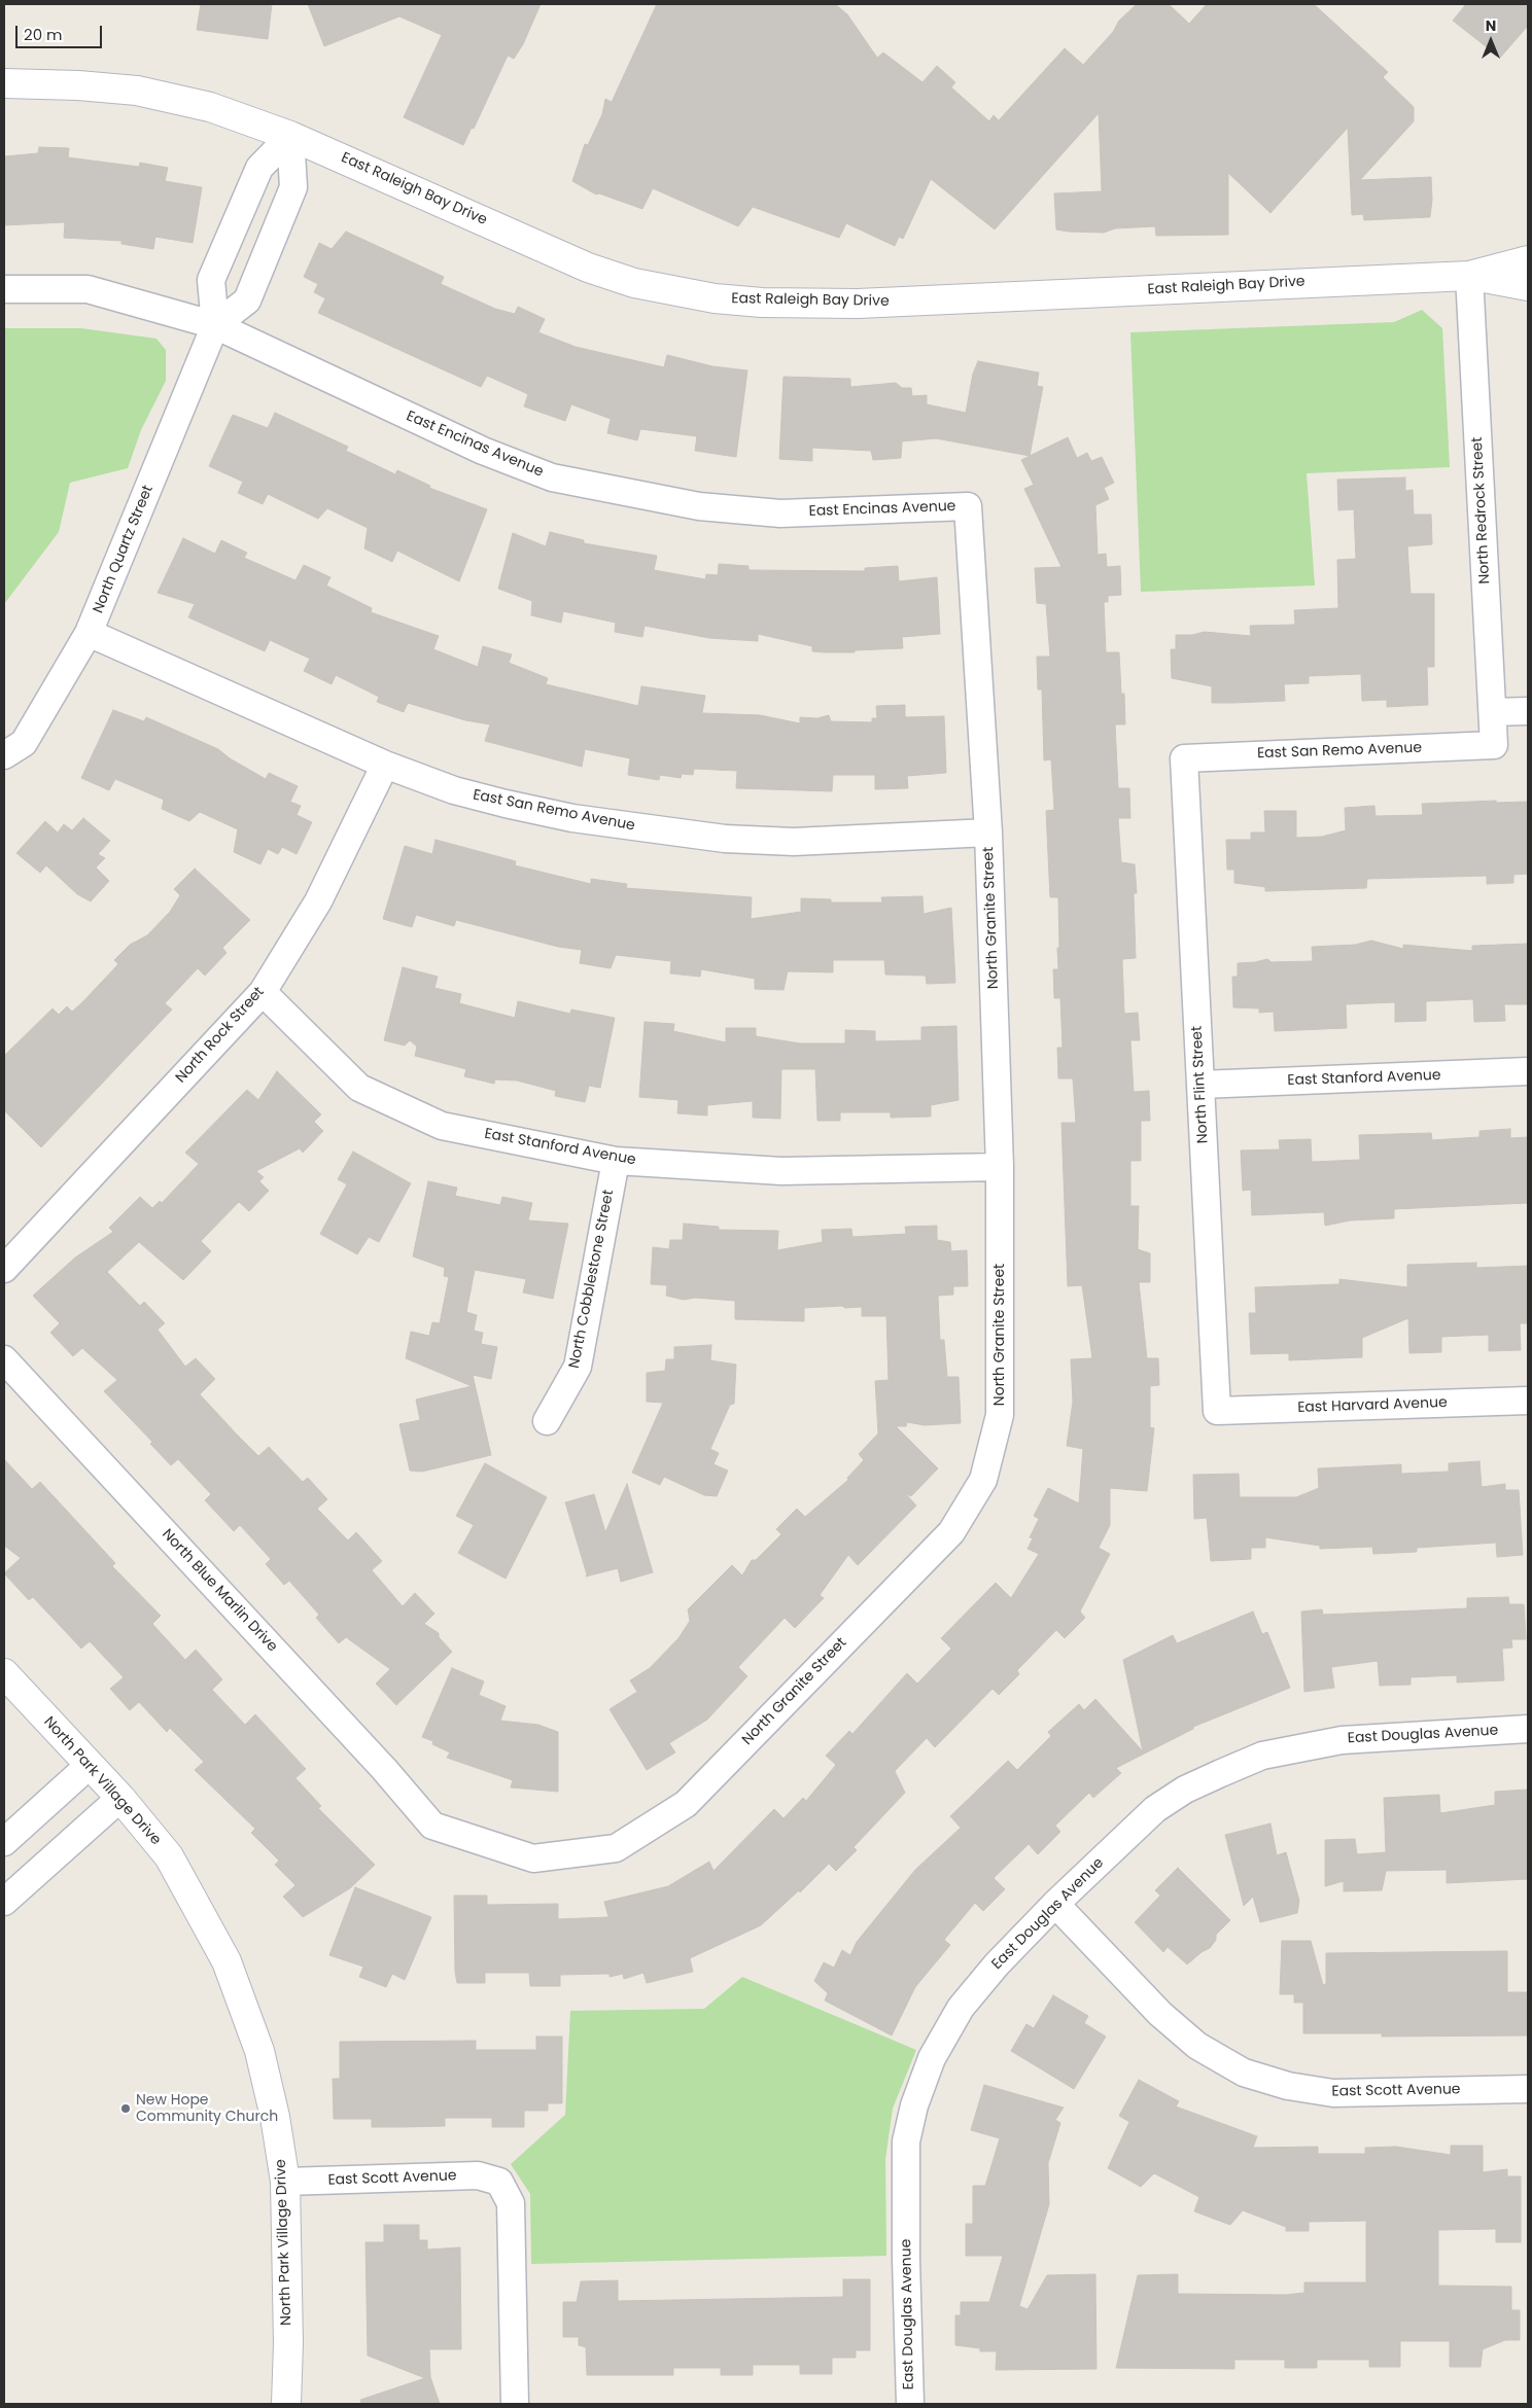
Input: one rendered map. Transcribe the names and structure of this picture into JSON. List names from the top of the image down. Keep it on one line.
{"streets":{"street":["East Raleigh Bay Drive","East Encinas Avenue","North Redrock Street","North Quartz Street","East San Remo Avenue","North Granite Street","North Rock Street","East Stanford Avenue","North Flint Street","North Cobblestone Street","East Harvard Avenue","North Blue Marlin Drive","East Douglas Avenue","North Park Village Drive","East Scott Avenue"]},"crossings":[["East Raleigh Bay Drive","North Redrock Street"],["East Raleigh Bay Drive","North Quartz Street"],["East Encinas Avenue","North Quartz Street"],["East Encinas Avenue","North Granite Street"],["North Redrock Street","East San Remo Avenue"],["North Quartz Street","East San Remo Avenue"],["East San Remo Avenue","North Granite Street"],["East San Remo Avenue","North Rock Street"],["East San Remo Avenue","North Flint Street"],["North Granite Street","East Stanford Avenue"],["North Granite Street","North Blue Marlin Drive"],["North Rock Street","East Stanford Avenue"],["East Stanford Avenue","North Flint Street"],["East Stanford Avenue","North Cobblestone Street"],["North Flint Street","East Harvard Avenue"],["East Douglas Avenue","East Scott Avenue"],["North Park Village Drive","East Scott Avenue"]],"places":["New Hope Community Church"],"scale_bar":"20 m","north":"top"}
